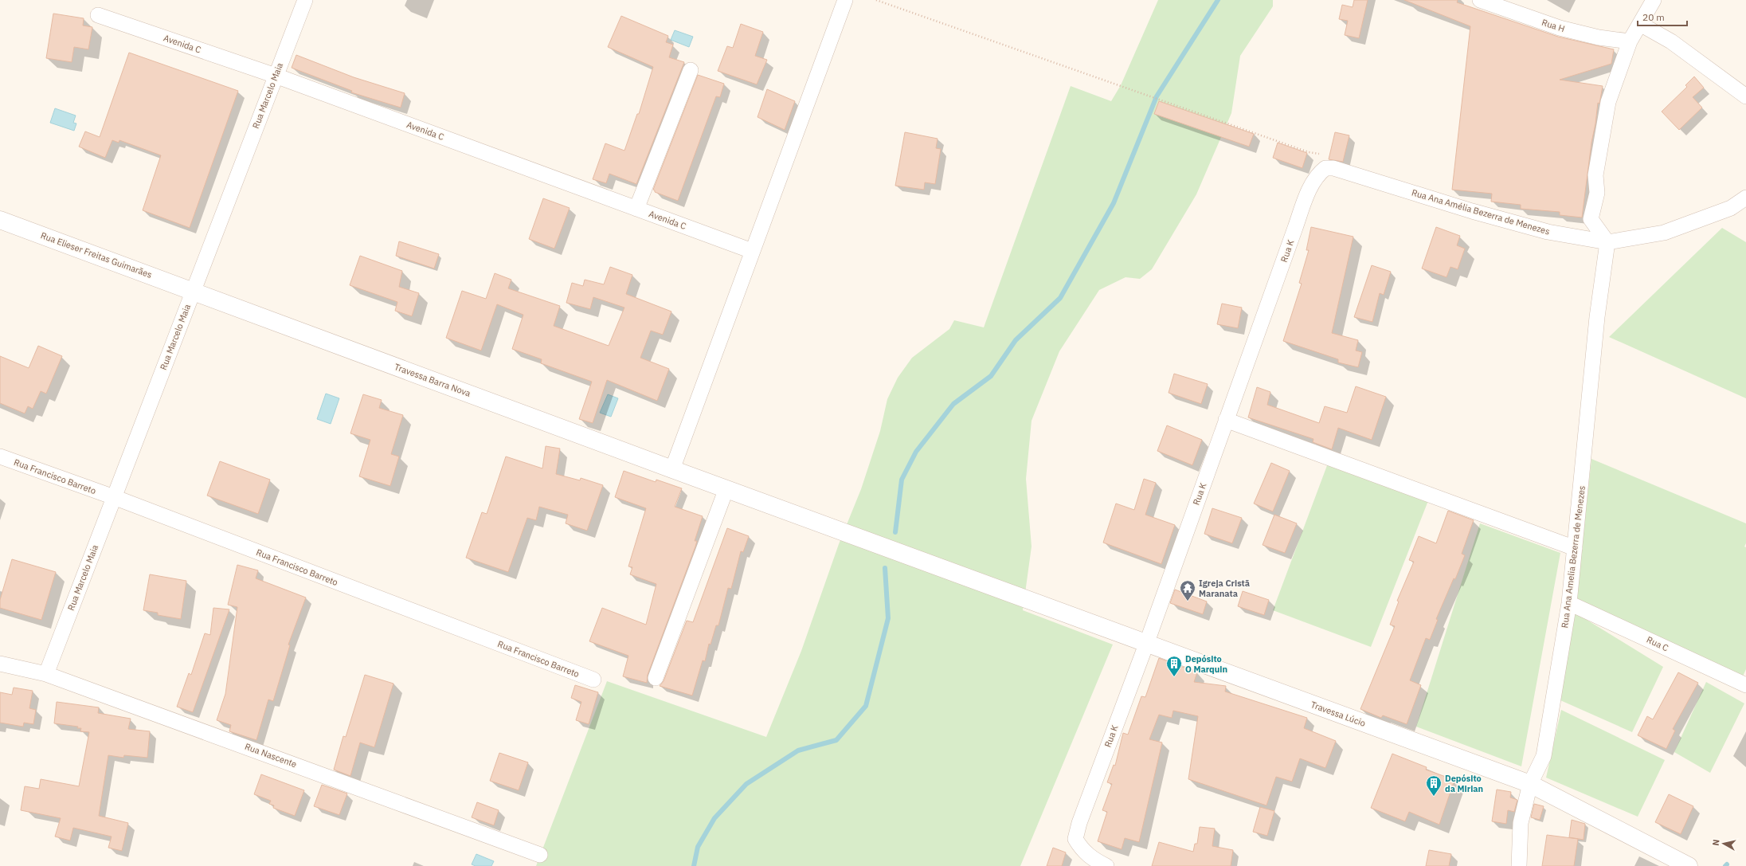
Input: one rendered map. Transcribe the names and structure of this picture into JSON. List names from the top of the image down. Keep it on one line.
{"streets":{"street":["Rua H","Avenida C","Rua Marcelo Maia","Rua Ana Amélia Bezerra de Menezes","Rua K","Rua Elieser Freitas Guimarães","Travessa Barra Nova","Rua Francisco Barreto","Rua Ana Amelia Bezerra de Menezes","Rua C","Travessa Lúcio","Rua Nascente"]},"crossings":[["Avenida C","Rua Marcelo Maia"],["Rua Marcelo Maia","Rua Elieser Freitas Guimarães"],["Rua Marcelo Maia","Travessa Barra Nova"],["Rua Marcelo Maia","Rua Francisco Barreto"],["Rua Marcelo Maia","Rua Nascente"],["Rua Ana Amélia Bezerra de Menezes","Rua K"],["Rua Ana Amélia Bezerra de Menezes","Rua Ana Amelia Bezerra de Menezes"],["Rua K","Travessa Lúcio"],["Rua Elieser Freitas Guimarães","Travessa Barra Nova"],["Travessa Barra Nova","Travessa Lúcio"],["Rua Ana Amelia Bezerra de Menezes","Rua C"],["Rua Ana Amelia Bezerra de Menezes","Travessa Lúcio"]],"places":{"temple":["Igreja Cristã Maranata"],"building":["Depósito O Marquin","Depósito da Mirian"]},"scale_bar":"20 m","north":"left"}
